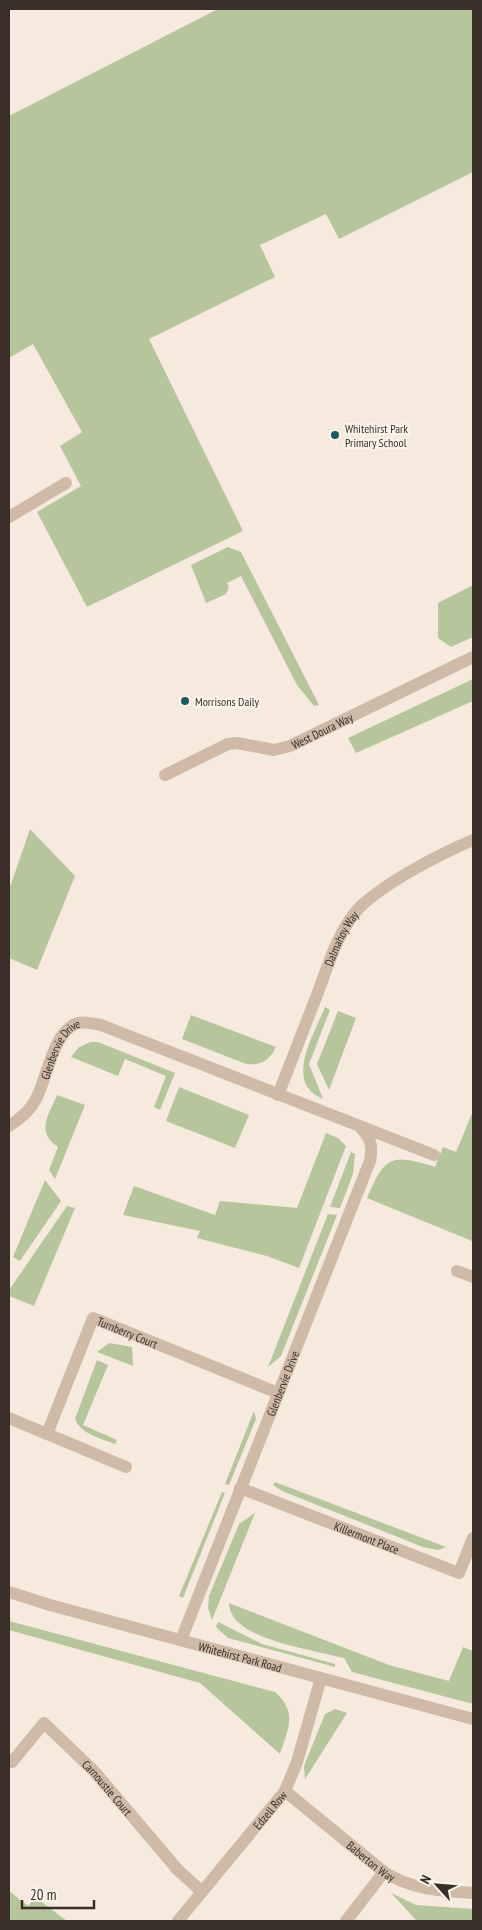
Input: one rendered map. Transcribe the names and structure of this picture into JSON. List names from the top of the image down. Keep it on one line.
{"streets":{"street":["West Doura Way","Dalmahoy Way","Glenbervie Drive","Turnberry Court","Killermont Place","Whitehirst Park Road","Carnoustie Court","Edzell Row","Baberton Way"]},"crossings":[["Dalmahoy Way","Glenbervie Drive"],["Glenbervie Drive","Turnberry Court"],["Glenbervie Drive","Killermont Place"],["Glenbervie Drive","Whitehirst Park Road"],["Whitehirst Park Road","Edzell Row"],["Carnoustie Court","Edzell Row"],["Edzell Row","Baberton Way"]],"places":["Whitehirst Park Primary School","Morrisons Daily"],"scale_bar":"20 m","north":"top left"}
